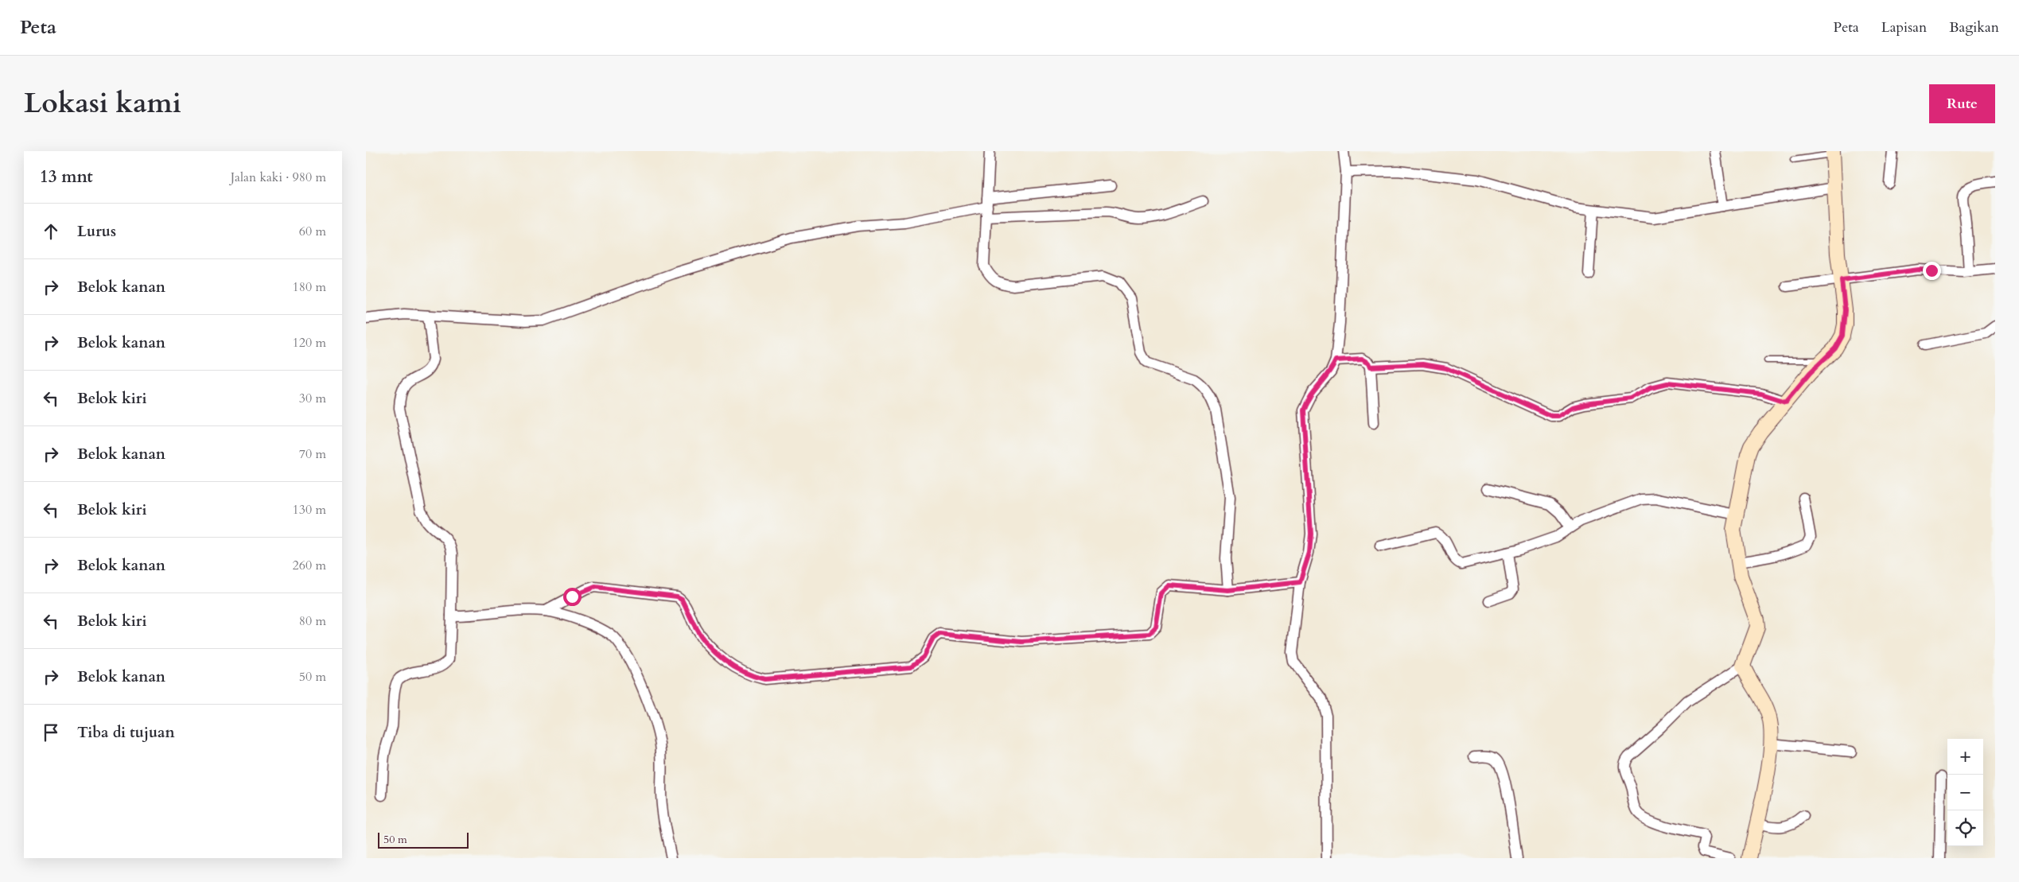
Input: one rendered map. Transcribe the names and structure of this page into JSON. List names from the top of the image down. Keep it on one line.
{"scale_bar":"50 m","page":{"header":"Peta","nav":["Peta","Lapisan","Bagikan"],"title":"Lokasi kami","buttons":"Rute","heading":["13 mnt","Jalan kaki · 980 m"],"list":[["Lurus","60 m"],["Belok kanan","180 m"],["Belok kanan","120 m"],["Belok kiri","30 m"],["Belok kanan","70 m"],["Belok kiri","130 m"],["Belok kanan","260 m"],["Belok kiri","80 m"],["Belok kanan","50 m"],"Tiba di tujuan"],"map_buttons":["+","−"],"scale":"50 m"}}
